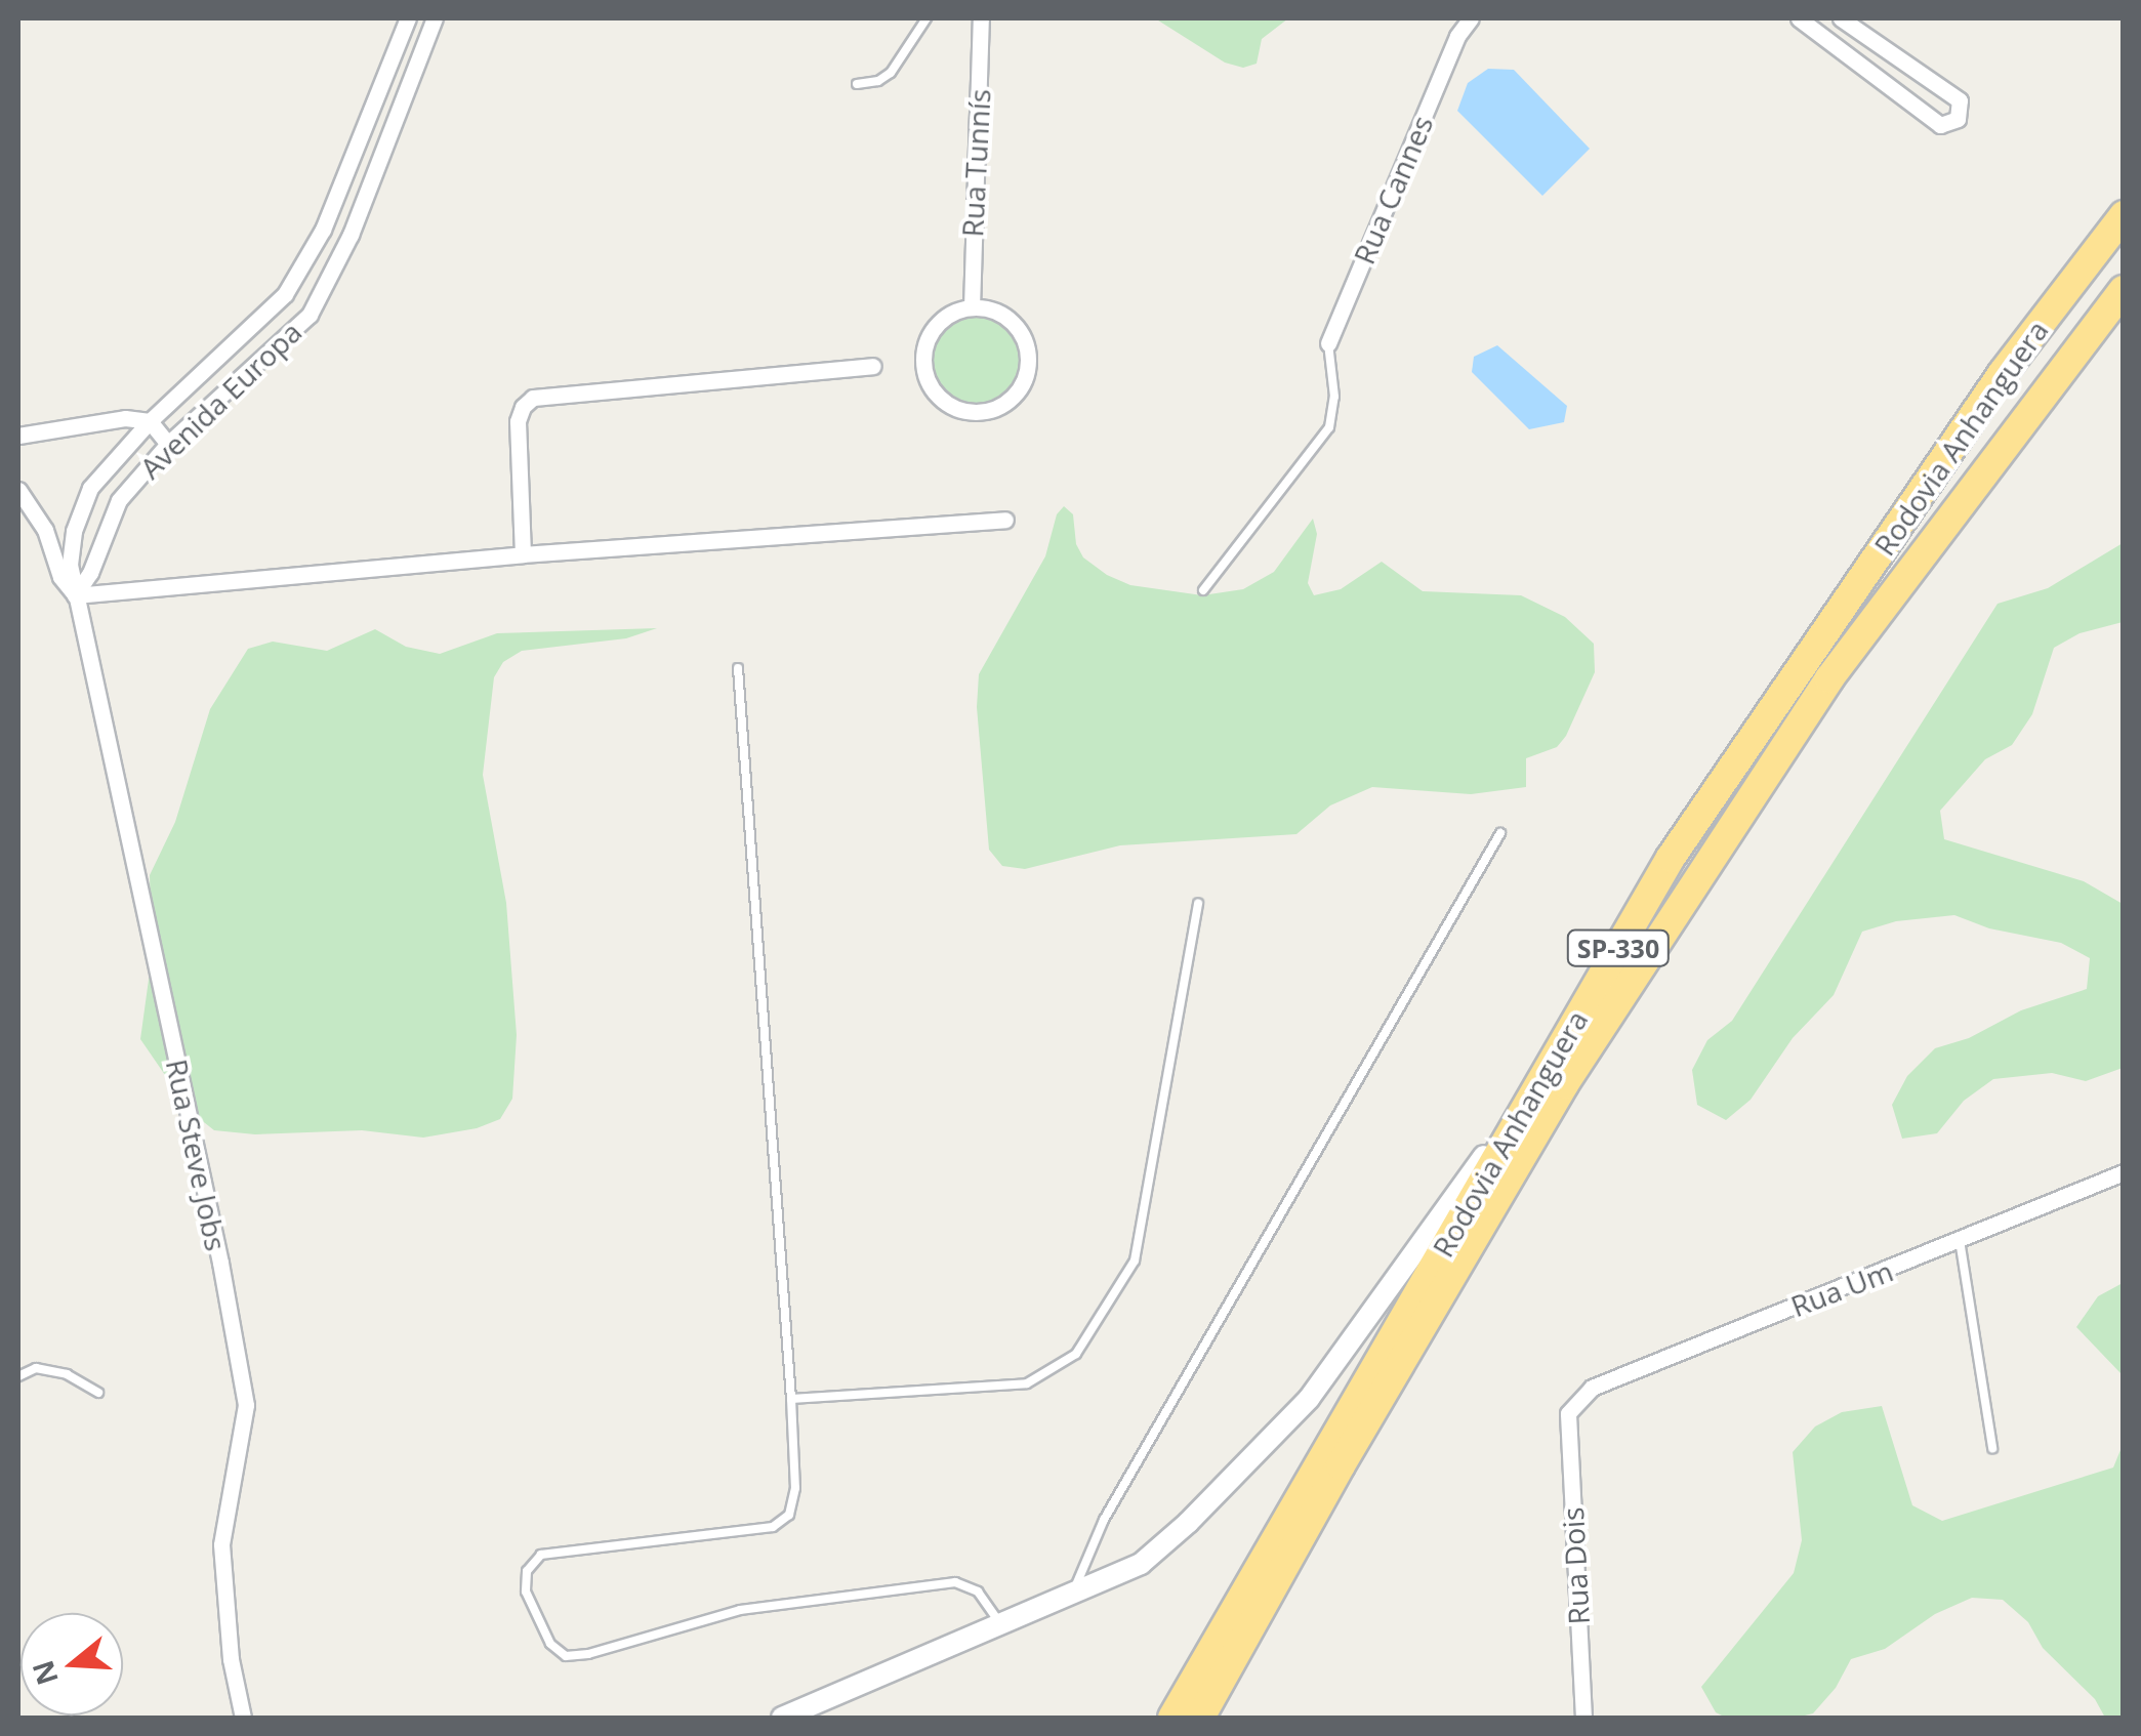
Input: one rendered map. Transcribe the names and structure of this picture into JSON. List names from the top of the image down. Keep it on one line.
{"streets":{"highway":["Rodovia Anhanguera","SP-330"],"street":["Rua Tunnís","Rua Cannes","Avenida Europa","Rua Steve Jobs","Rua Um","Rua Dois"]},"crossings":[["Avenida Europa","Rua Steve Jobs"],["Rua Um","Rua Dois"]],"north":"left"}
